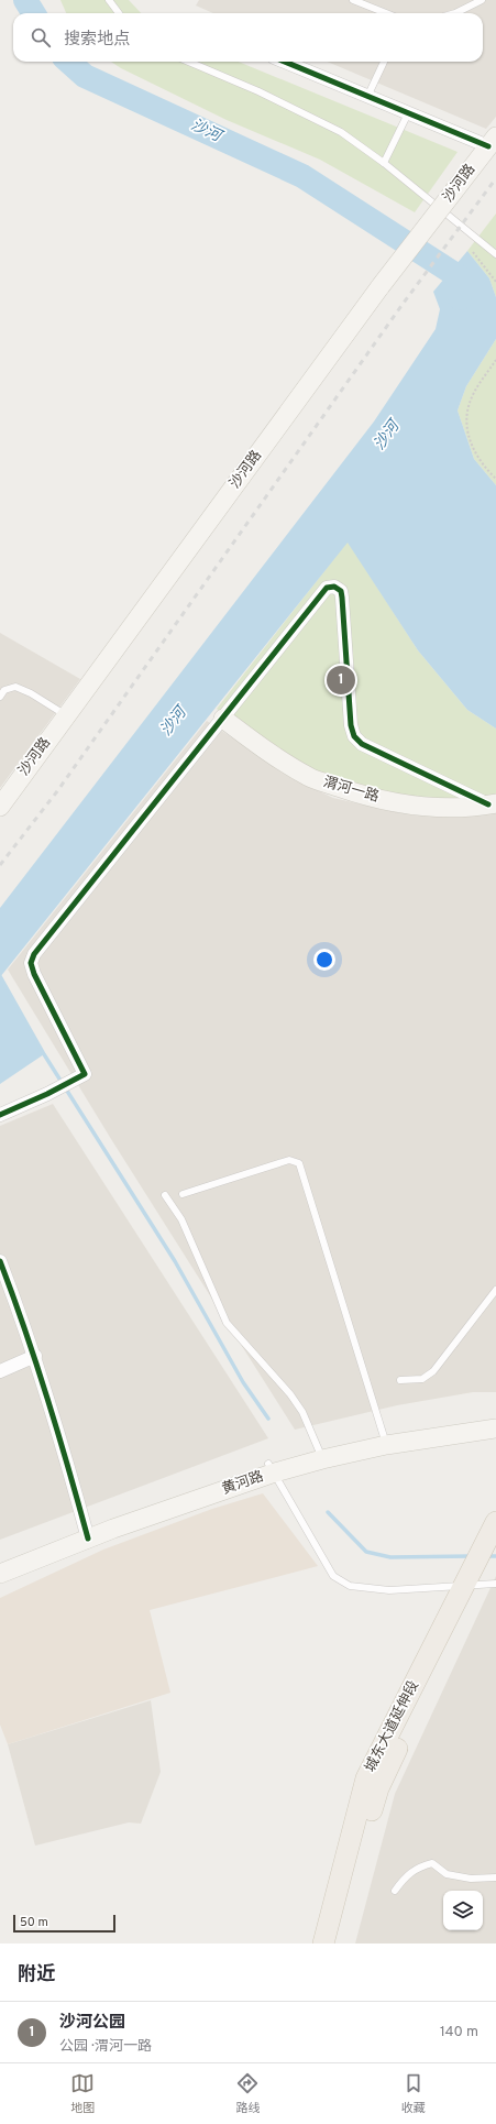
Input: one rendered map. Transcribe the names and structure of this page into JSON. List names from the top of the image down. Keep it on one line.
{"streets":{"main road":["沙河路","渭河一路","黄河路","城东大道延伸段"]},"water":["沙河"],"scale_bar":"50 m","page":{"search":"搜索地点","pins":"1","scale":"50 m","heading":"附近","list":[{"mark":"1","name":"沙河公园","note":"公园 · 渭河一路","value":"140 m"}],"nav":["地图","路线","收藏"]}}
